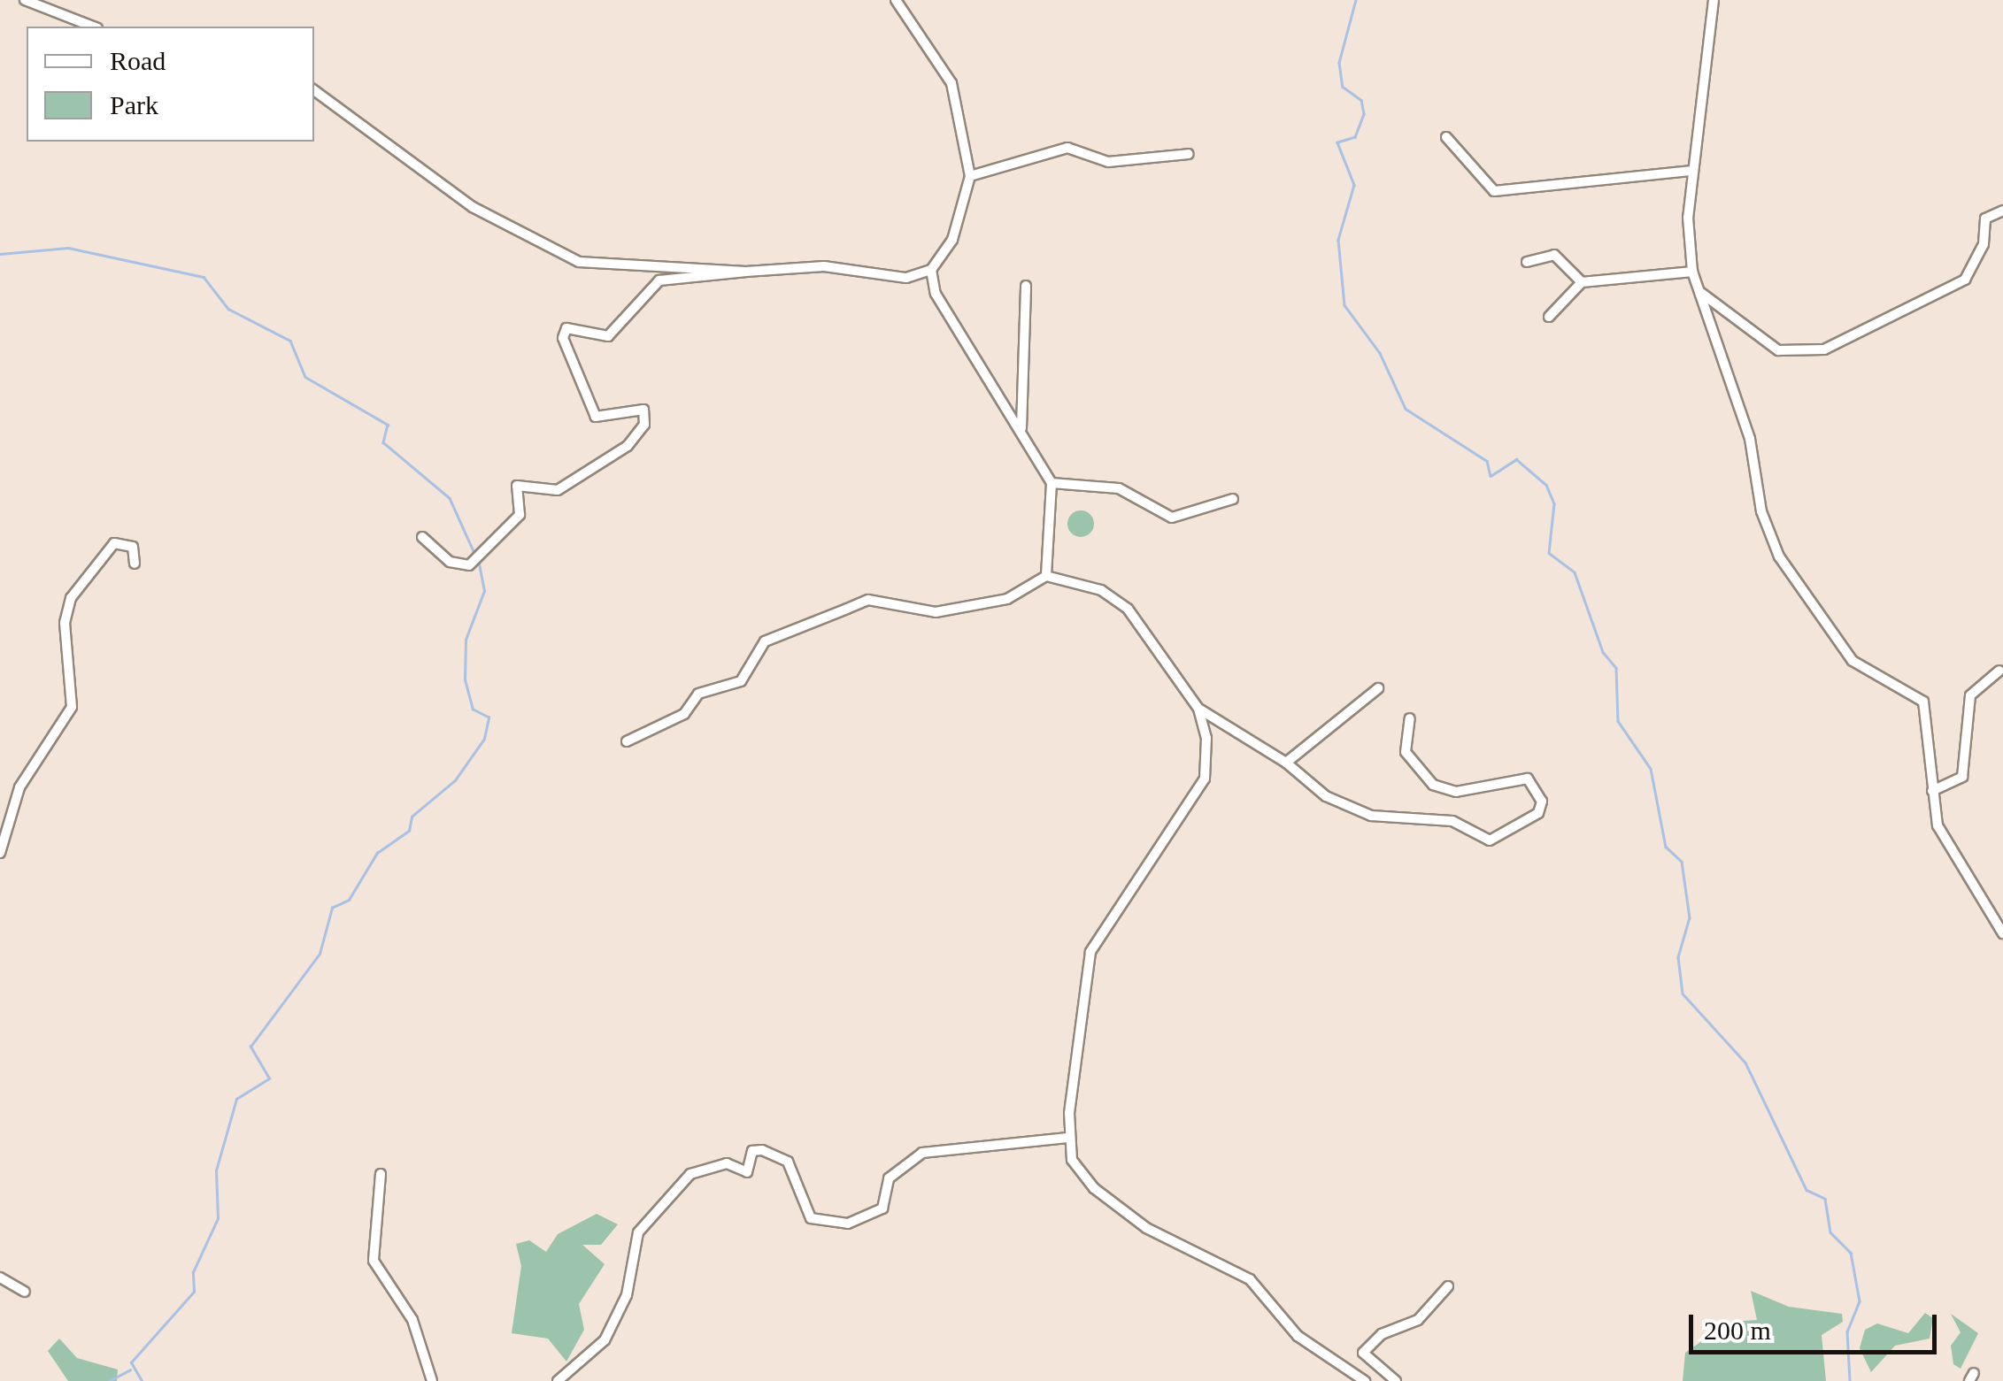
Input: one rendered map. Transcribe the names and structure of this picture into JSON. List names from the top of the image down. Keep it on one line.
{"legend":["Road","Park"],"scale_bar":"200 m"}
